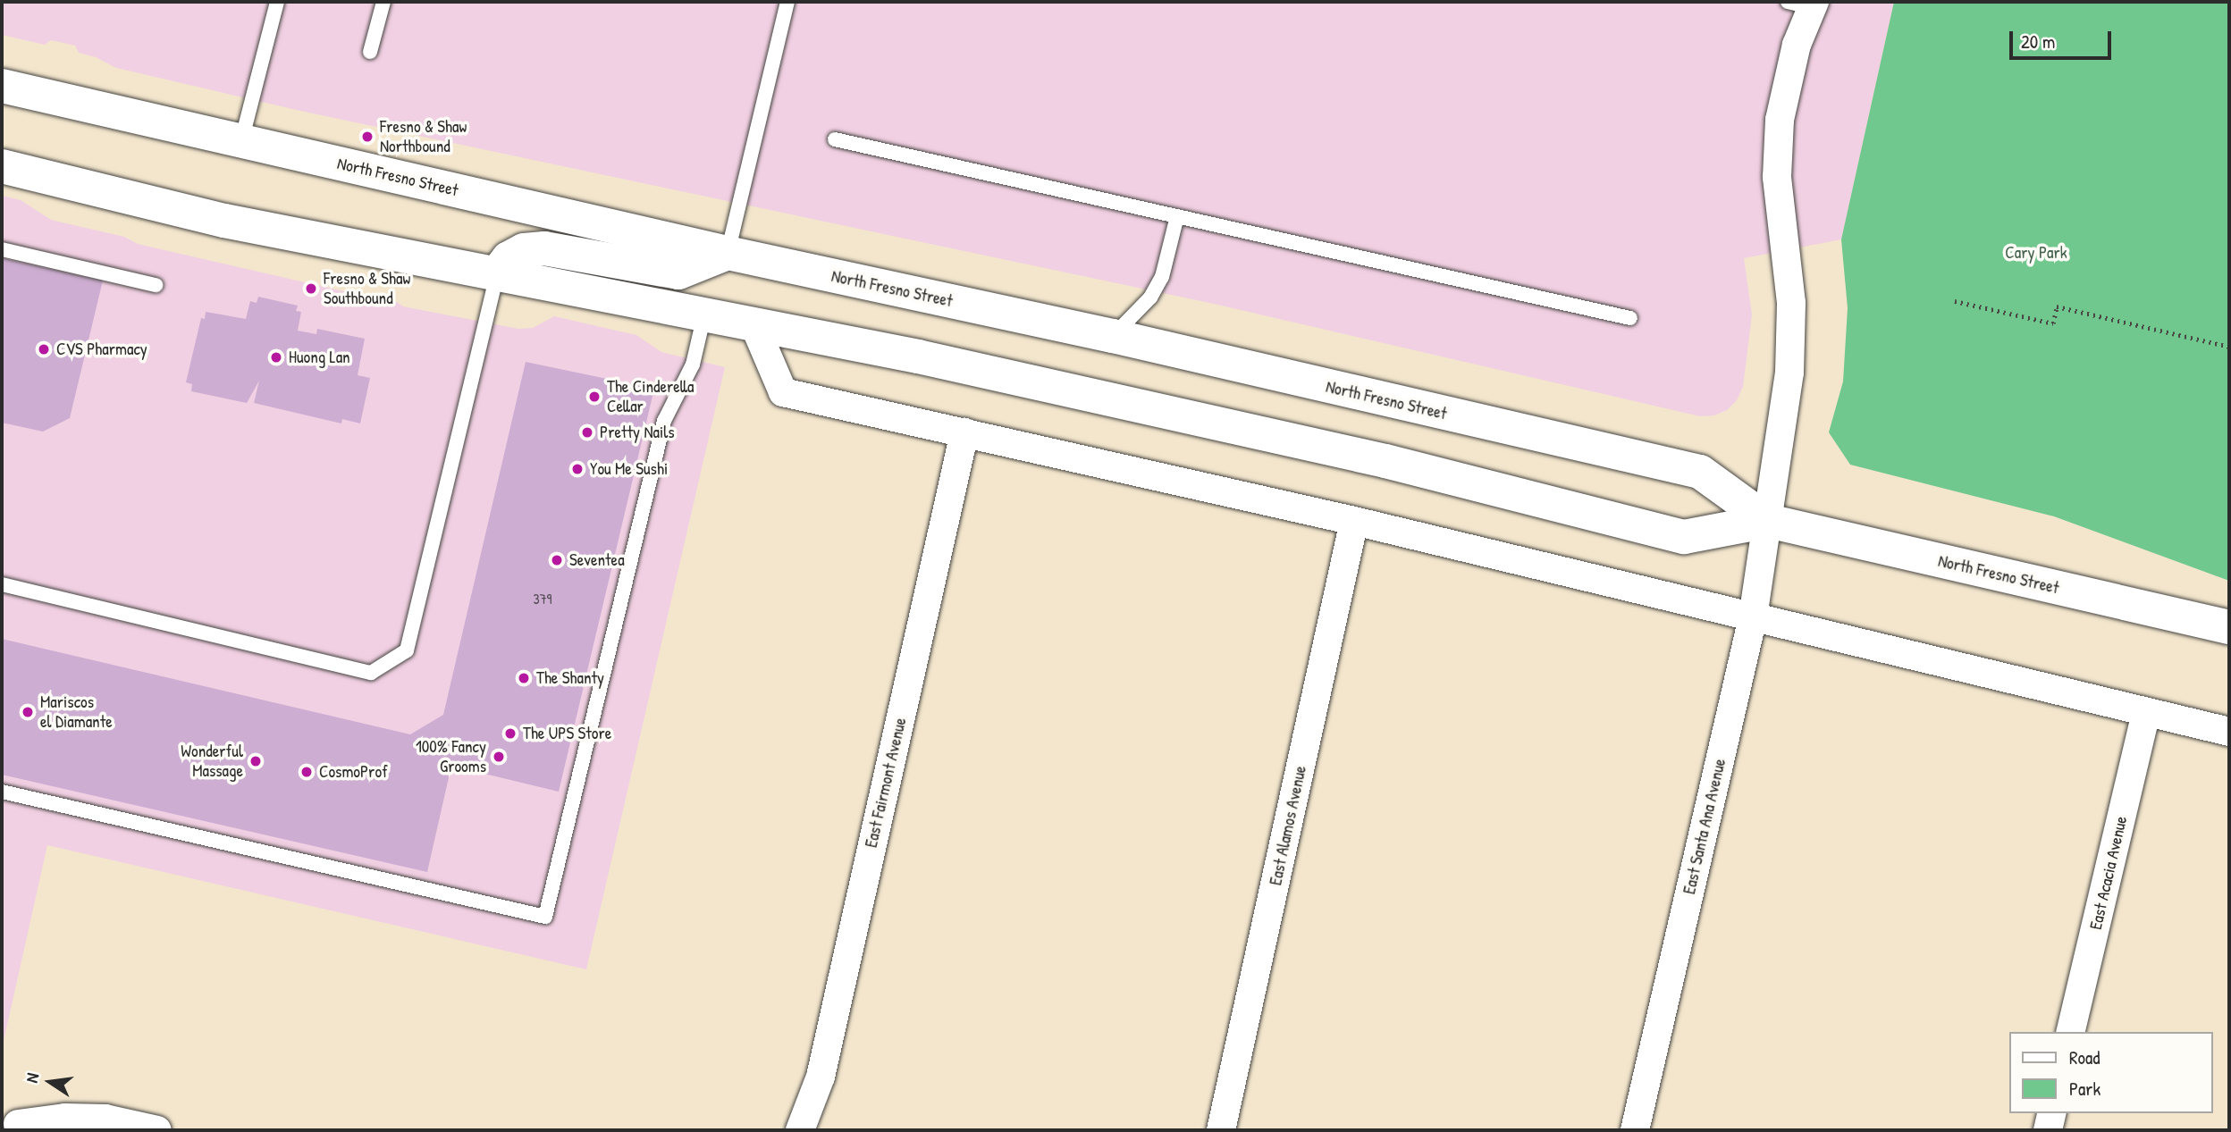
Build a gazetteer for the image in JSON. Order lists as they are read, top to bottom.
{
  "streets": {
    "main road": ["North Fresno Street"],
    "street": [
      "East Fairmont Avenue",
      "East Alamos Avenue",
      "East Santa Ana Avenue",
      "East Acacia Avenue"
    ]
  },
  "crossings": [
    ["North Fresno Street", "East Santa Ana Avenue"]
  ],
  "parks": ["Cary Park"],
  "places": [
    "Fresno & Shaw Northbound",
    "Fresno & Shaw Southbound",
    "CVS Pharmacy",
    "Huong Lan",
    "The Cinderella Cellar",
    "Pretty Nails",
    "You Me Sushi",
    "Seventea",
    "The Shanty",
    "Mariscos el Diamante",
    "The UPS Store",
    "100% Fancy Grooms",
    "Wonderful Massage",
    "CosmoProf"
  ],
  "house_numbers": ["379"],
  "legend": ["Road", "Park"],
  "scale_bar": "20 m",
  "north": "left"
}
